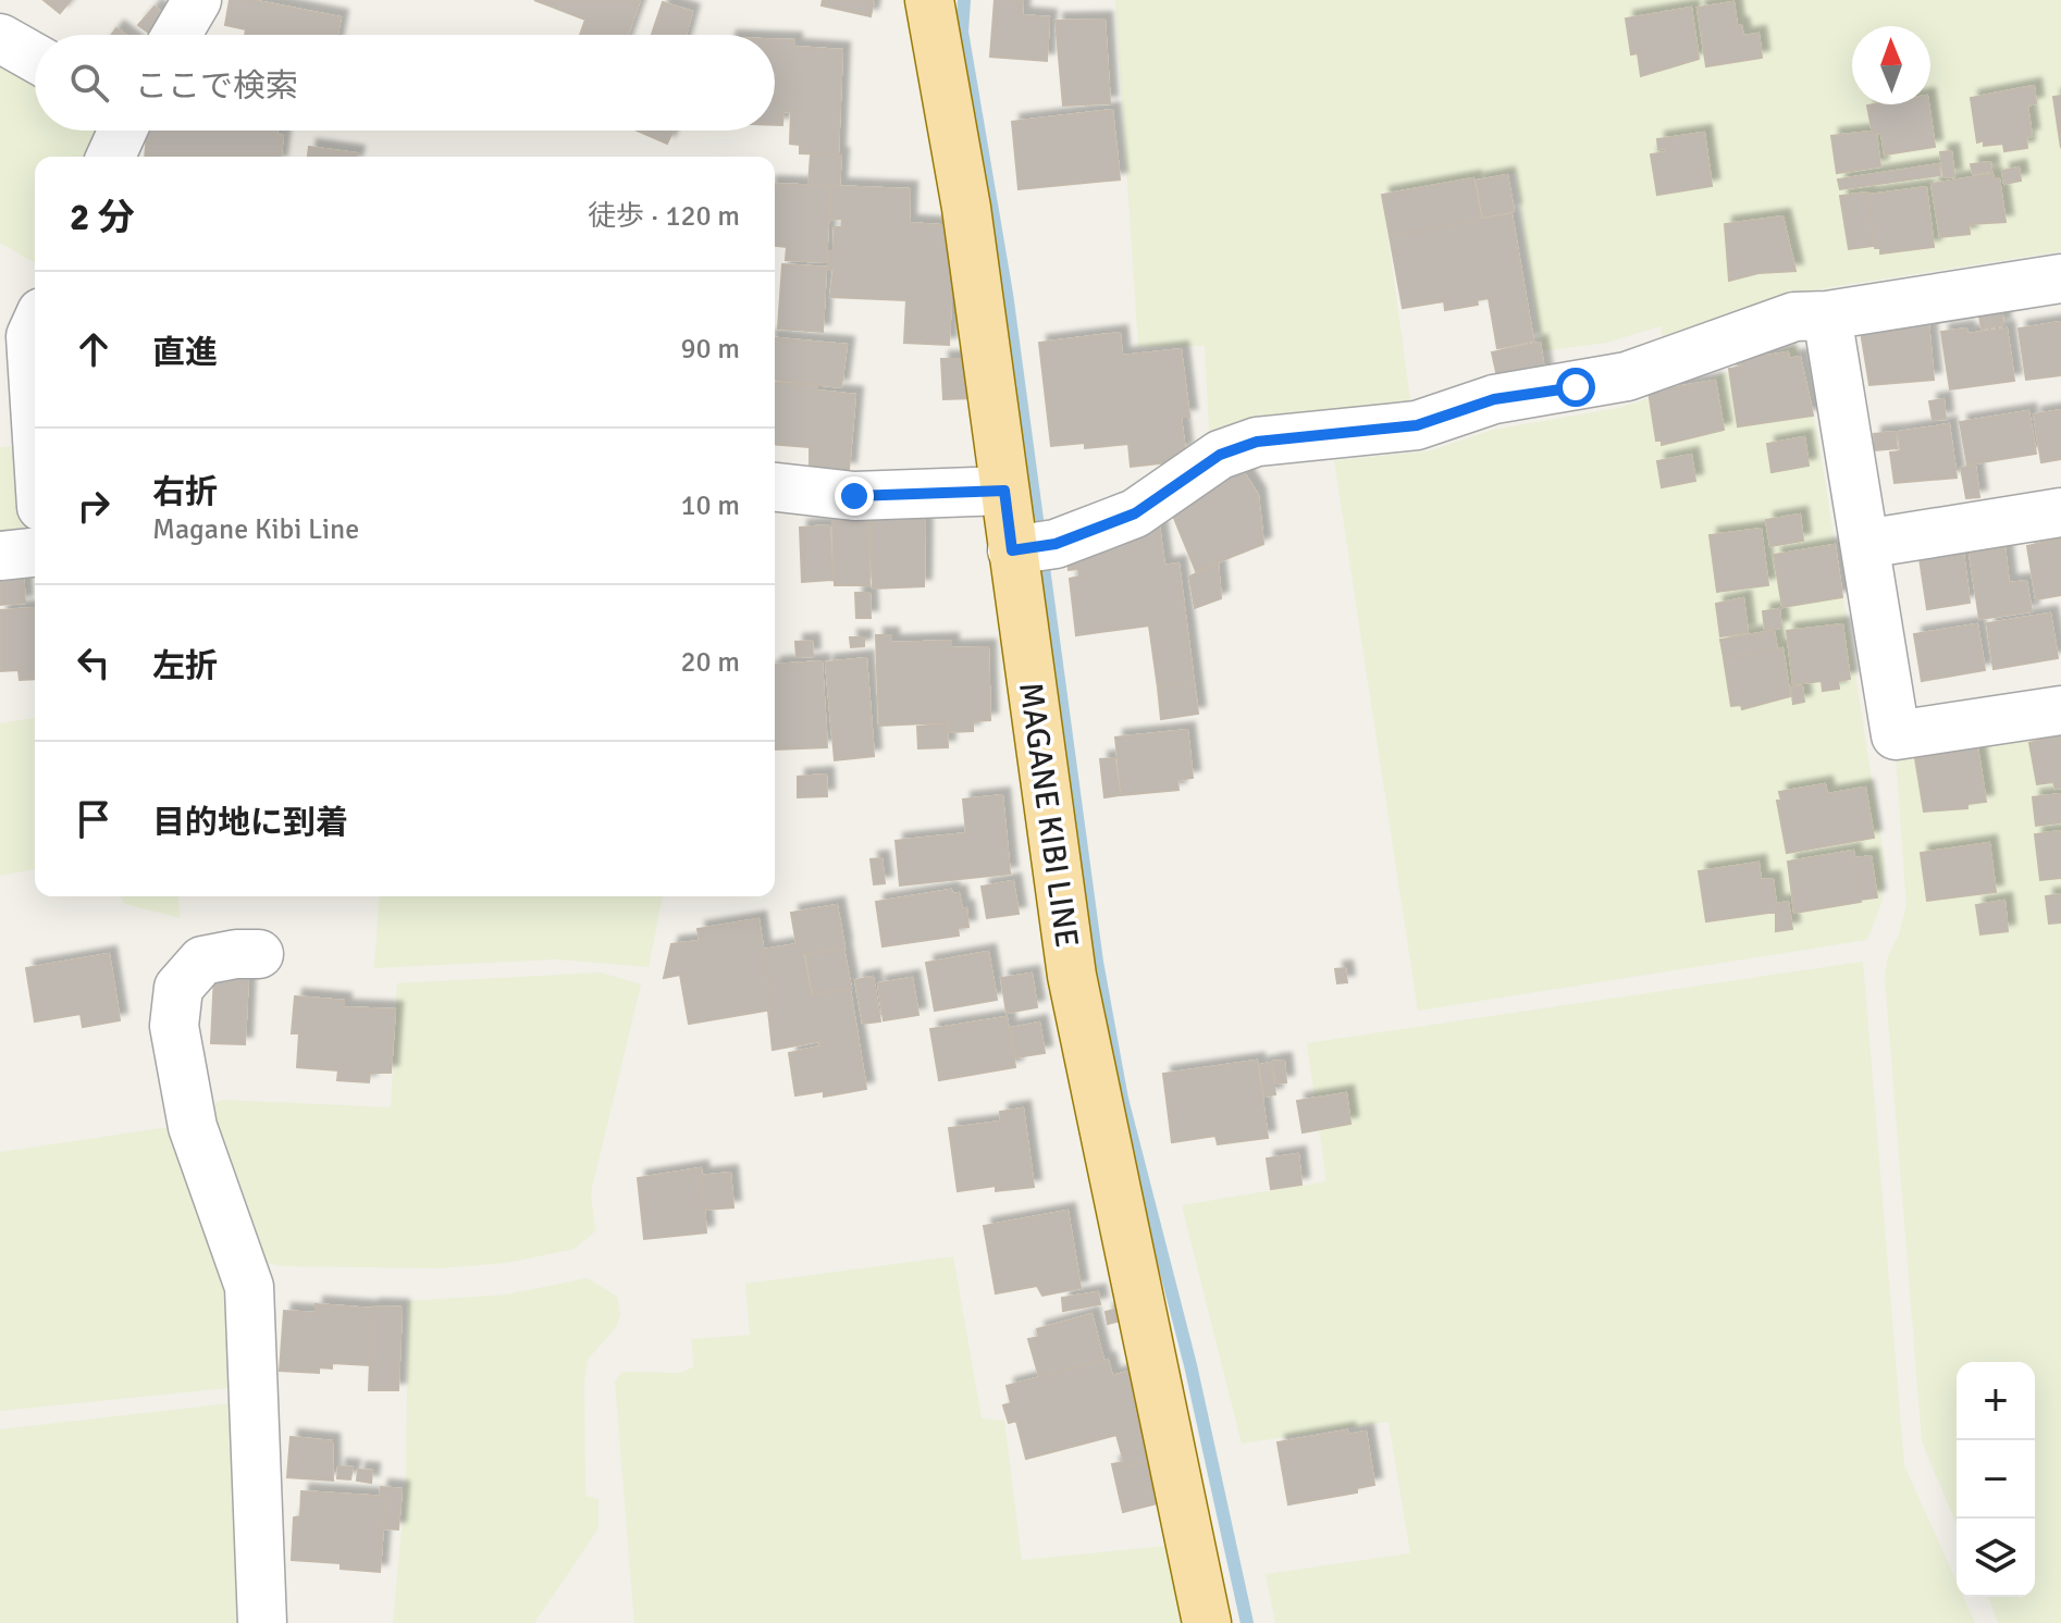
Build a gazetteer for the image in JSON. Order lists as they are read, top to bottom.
{
  "streets": {
    "main road": ["MAGANE KIBI LINE"]
  },
  "north": "top",
  "page": {
    "search": "ここで検索",
    "heading": ["2 分", "徒歩 · 120 m"],
    "list": [
      ["直進", "90 m"],
      ["右折", "Magane Kibi Line", "10 m"],
      ["左折", "20 m"],
      "目的地に到着"
    ],
    "map_buttons": ["+", "−"]
  }
}
